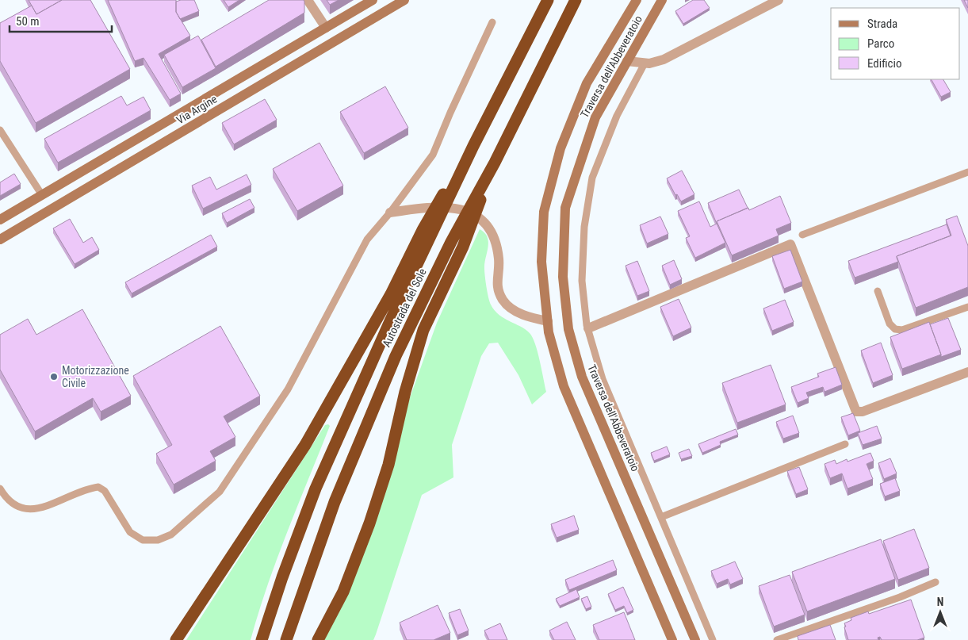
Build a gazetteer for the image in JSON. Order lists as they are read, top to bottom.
{
  "streets": {
    "highway": ["Autostrada del Sole"],
    "street": ["Traversa dell'Abbeveratoio", "Via Argine"]
  },
  "places": ["Motorizzazione Civile"],
  "legend": ["Strada", "Parco", "Edificio"],
  "scale_bar": "50 m",
  "north": "top"
}
